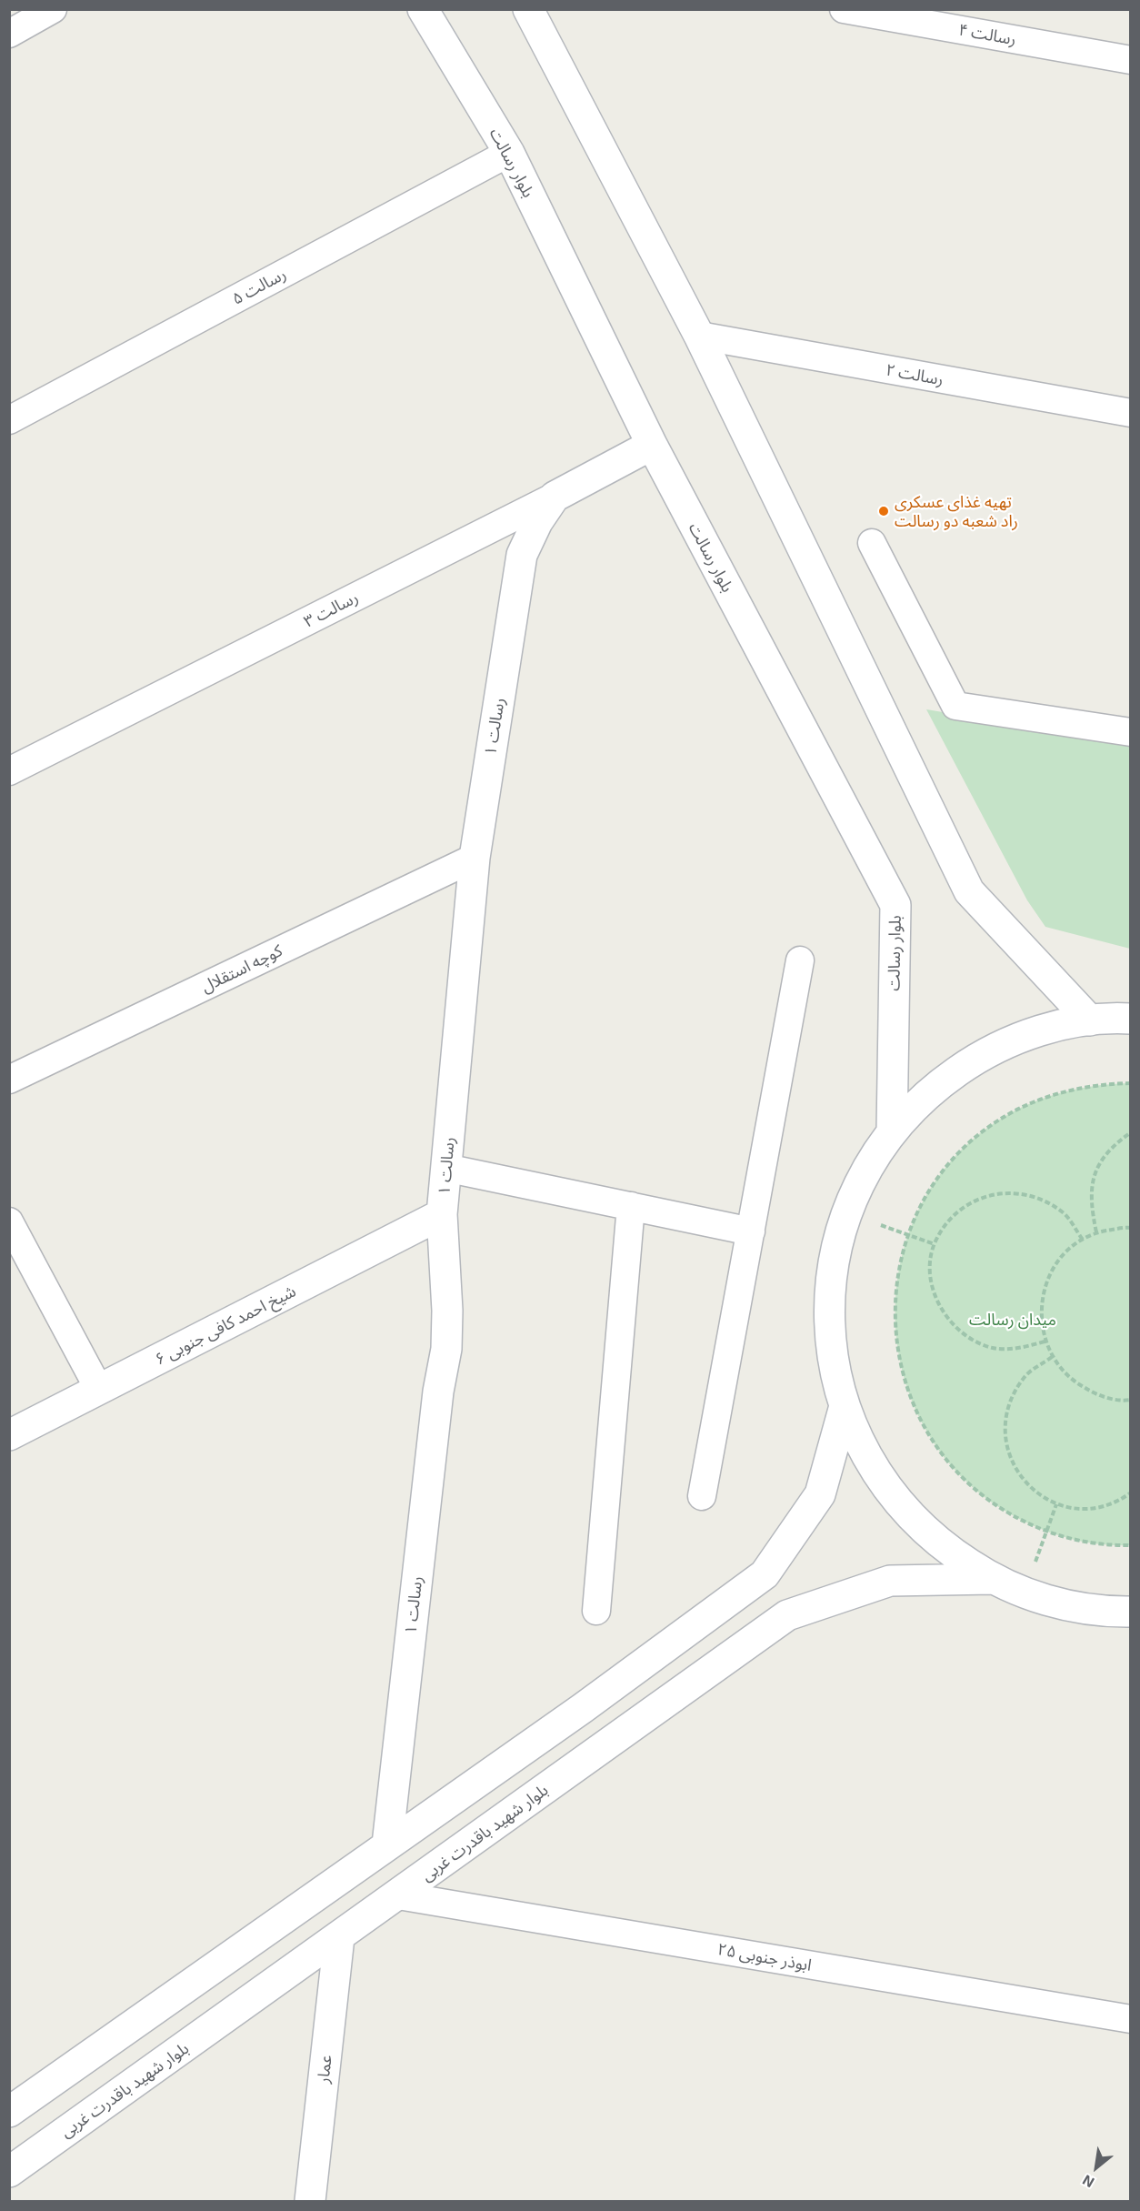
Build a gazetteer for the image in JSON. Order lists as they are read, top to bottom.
{
  "streets": {
    "main road": [
      "بلوار رسالت",
      "رسالت ۳",
      "رسالت ۱",
      "شیخ احمد کافی جنوبی ۶",
      "بلوار شهید باقدرت غربی",
      "عمار"
    ],
    "street": [
      "رسالت ۴",
      "رسالت ۵",
      "رسالت ۲",
      "کوچه استقلال",
      "ابوذر جنوبی ۲۵"
    ]
  },
  "crossings": [
    ["بلوار رسالت", "رسالت ۵"],
    ["بلوار رسالت", "رسالت ۳"],
    ["رسالت ۳", "رسالت ۱"],
    ["رسالت ۱", "کوچه استقلال"],
    ["رسالت ۱", "شیخ احمد کافی جنوبی ۶"],
    ["بلوار شهید باقدرت غربی", "ابوذر جنوبی ۲۵"],
    ["بلوار شهید باقدرت غربی", "عمار"]
  ],
  "parks": ["میدان رسالت"],
  "places": ["تهیه غذای عسکری راد شعبه دو رسالت"],
  "north": "bottom left"
}
